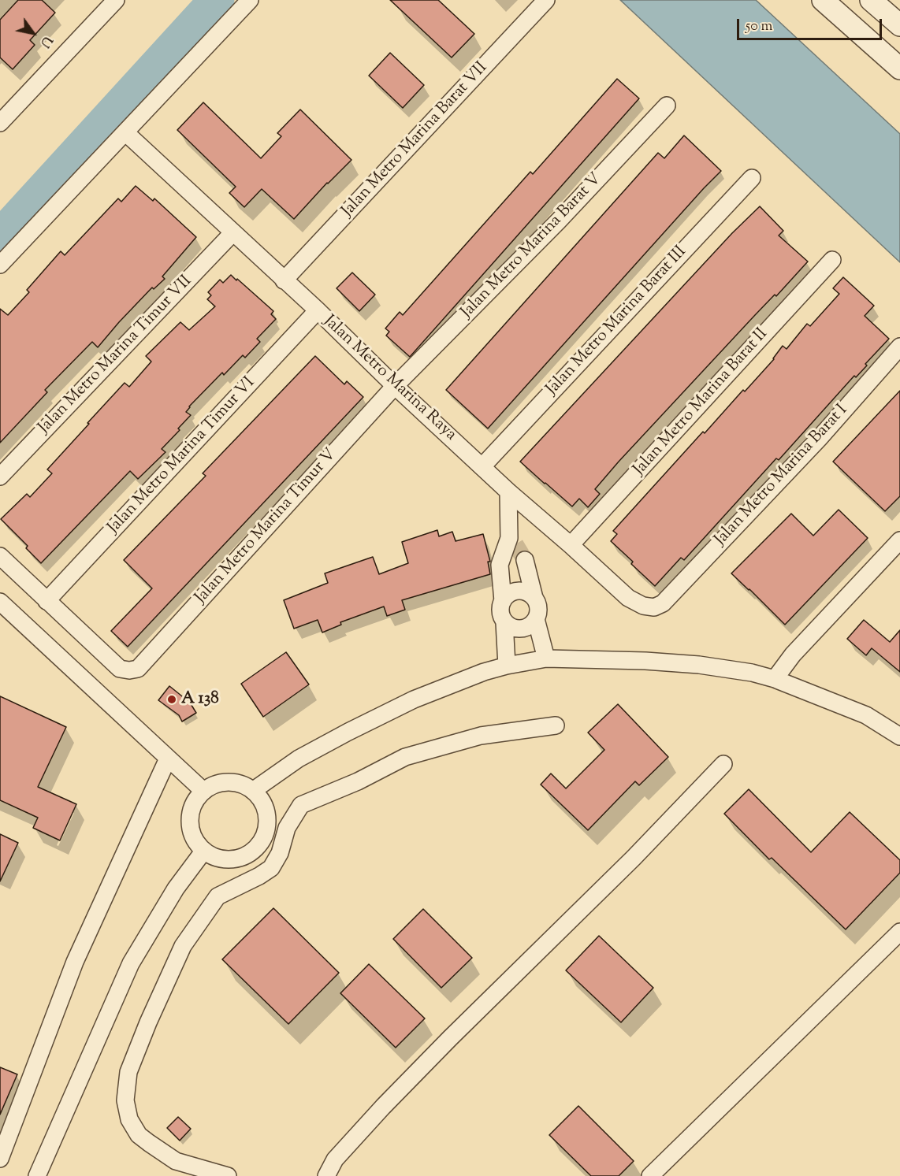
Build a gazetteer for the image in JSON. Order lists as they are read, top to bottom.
{
  "streets": {
    "street": [
      "Jalan Metro Marina Barat VII",
      "Jalan Metro Marina Barat V",
      "Jalan Metro Marina Barat III",
      "Jalan Metro Marina Timur VII",
      "Jalan Metro Marina Raya",
      "Jalan Metro Marina Barat II",
      "Jalan Metro Marina Timur VI",
      "Jalan Metro Marina Barat I",
      "Jalan Metro Marina Timur V"
    ]
  },
  "crossings": [
    ["Jalan Metro Marina Barat VII", "Jalan Metro Marina Raya"],
    ["Jalan Metro Marina Barat V", "Jalan Metro Marina Raya"],
    ["Jalan Metro Marina Barat V", "Jalan Metro Marina Timur V"],
    ["Jalan Metro Marina Barat III", "Jalan Metro Marina Raya"],
    ["Jalan Metro Marina Timur VII", "Jalan Metro Marina Raya"],
    ["Jalan Metro Marina Raya", "Jalan Metro Marina Barat II"],
    ["Jalan Metro Marina Raya", "Jalan Metro Marina Timur VI"],
    ["Jalan Metro Marina Raya", "Jalan Metro Marina Barat I"],
    ["Jalan Metro Marina Raya", "Jalan Metro Marina Timur V"],
    ["Jalan Metro Marina Timur VI", "Jalan Metro Marina Timur V"]
  ],
  "places": ["A 138"],
  "scale_bar": "50 m",
  "north": "bottom right"
}
